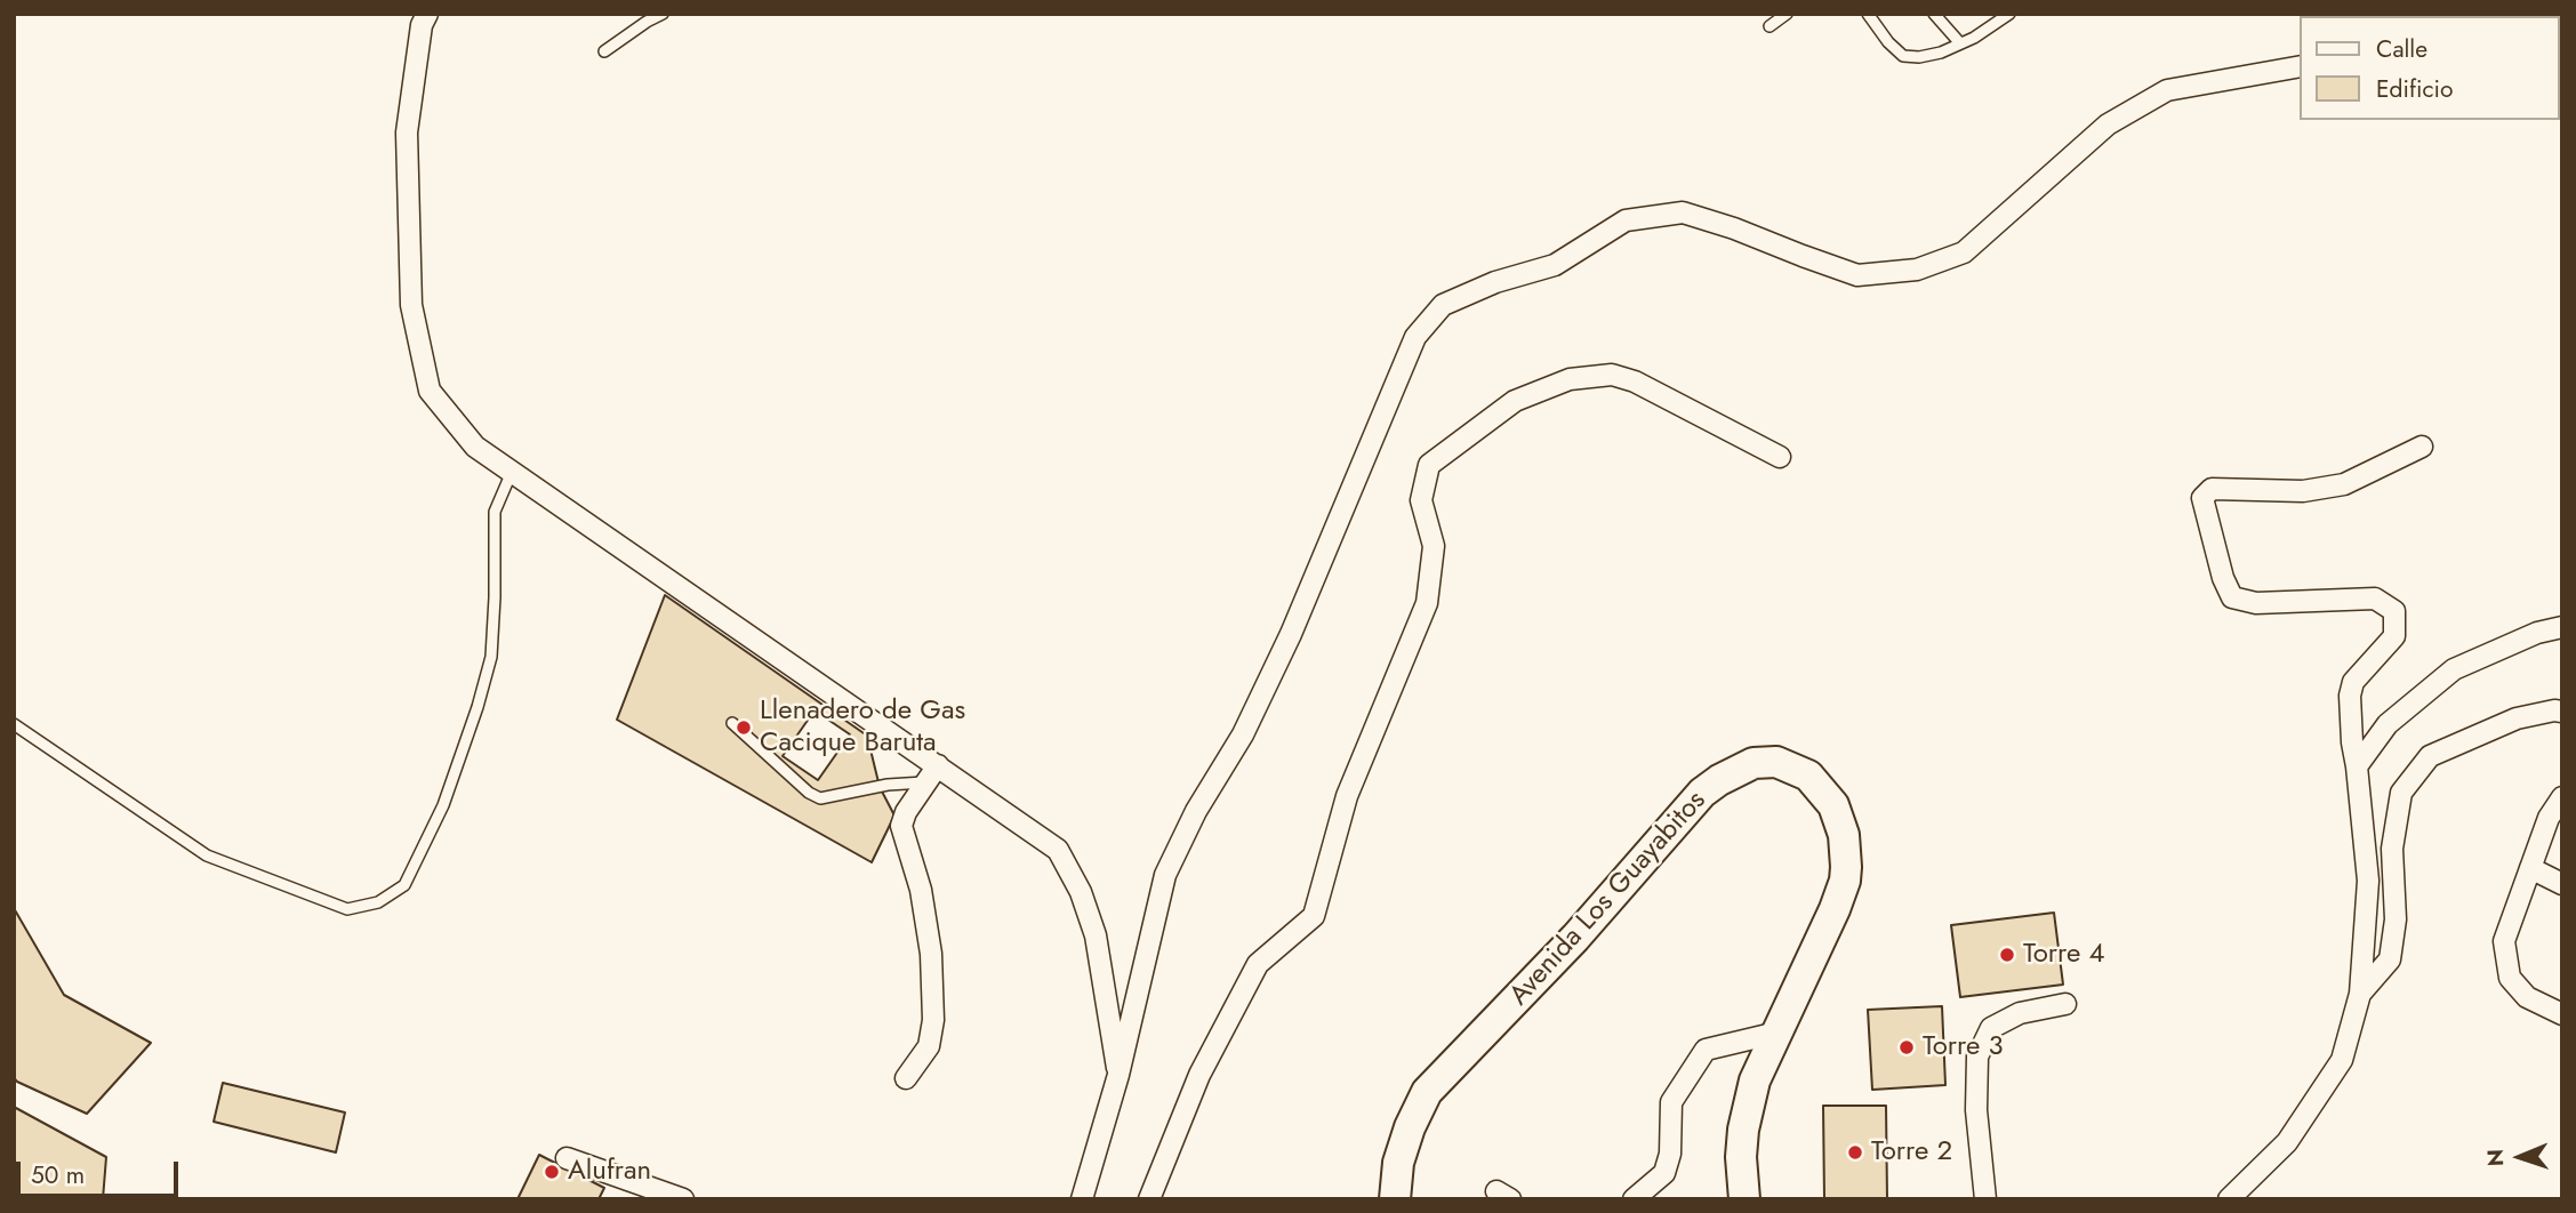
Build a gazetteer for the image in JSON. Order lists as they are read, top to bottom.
{
  "streets": {
    "main road": ["Avenida Los Guayabitos"]
  },
  "places": [
    "Llenadero de Gas Cacique Baruta",
    "Torre 4",
    "Torre 3",
    "Torre 2",
    "Alufran"
  ],
  "legend": ["Calle", "Edificio"],
  "scale_bar": "50 m",
  "north": "left"
}
